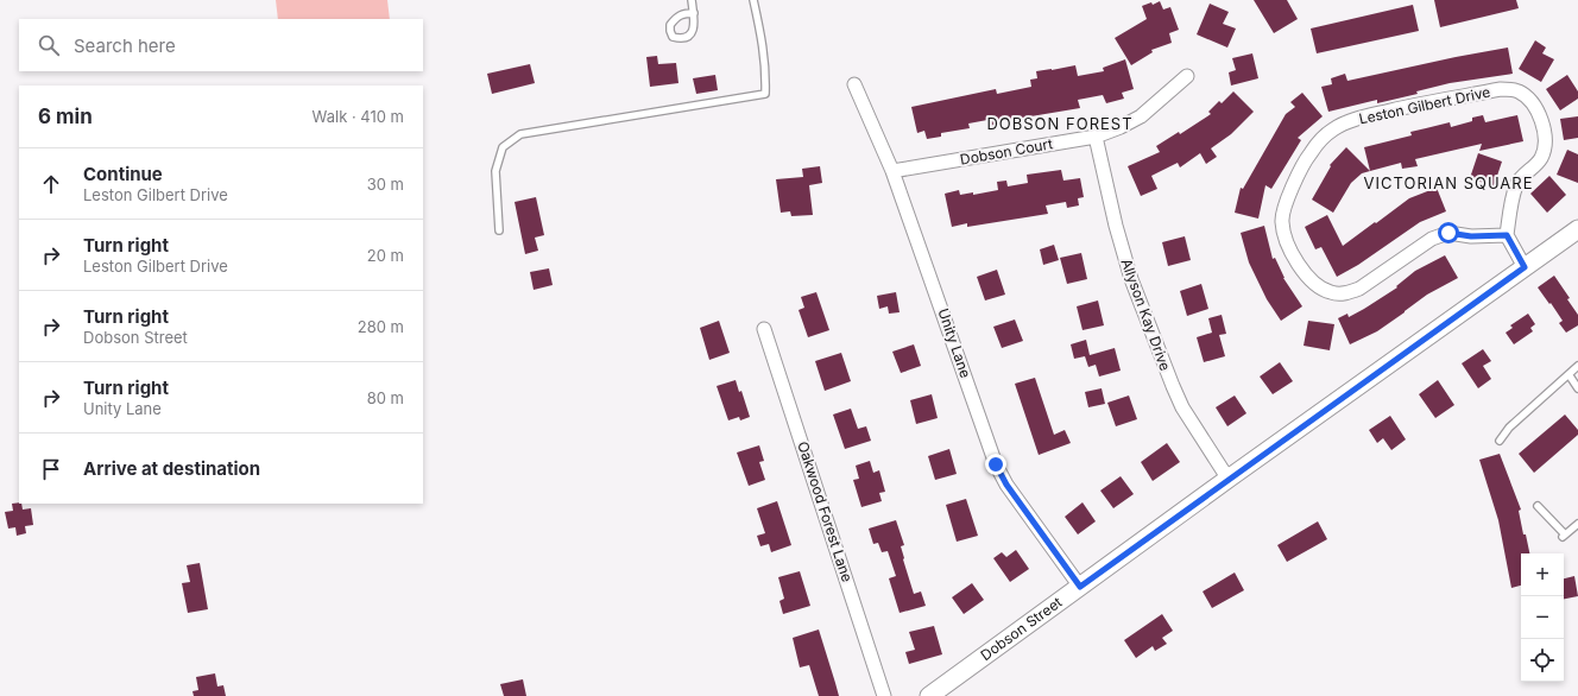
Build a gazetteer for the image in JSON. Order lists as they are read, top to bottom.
{
  "streets": {
    "street": [
      "Leston Gilbert Drive",
      "Dobson Court",
      "Allyson Kay Drive",
      "Unity Lane",
      "Oakwood Forest Lane",
      "Dobson Street"
    ]
  },
  "crossings": [
    ["Dobson Court", "Allyson Kay Drive"],
    ["Dobson Court", "Unity Lane"],
    ["Allyson Kay Drive", "Dobson Street"],
    ["Unity Lane", "Dobson Street"]
  ],
  "districts": ["DOBSON FOREST", "VICTORIAN SQUARE"],
  "page": {
    "search": "Search here",
    "heading": ["6 min", "Walk · 410 m"],
    "list": [
      ["Continue", "Leston Gilbert Drive", "30 m"],
      ["Turn right", "Leston Gilbert Drive", "20 m"],
      ["Turn right", "Dobson Street", "280 m"],
      ["Turn right", "Unity Lane", "80 m"],
      "Arrive at destination"
    ],
    "map_buttons": ["+", "−"]
  }
}
